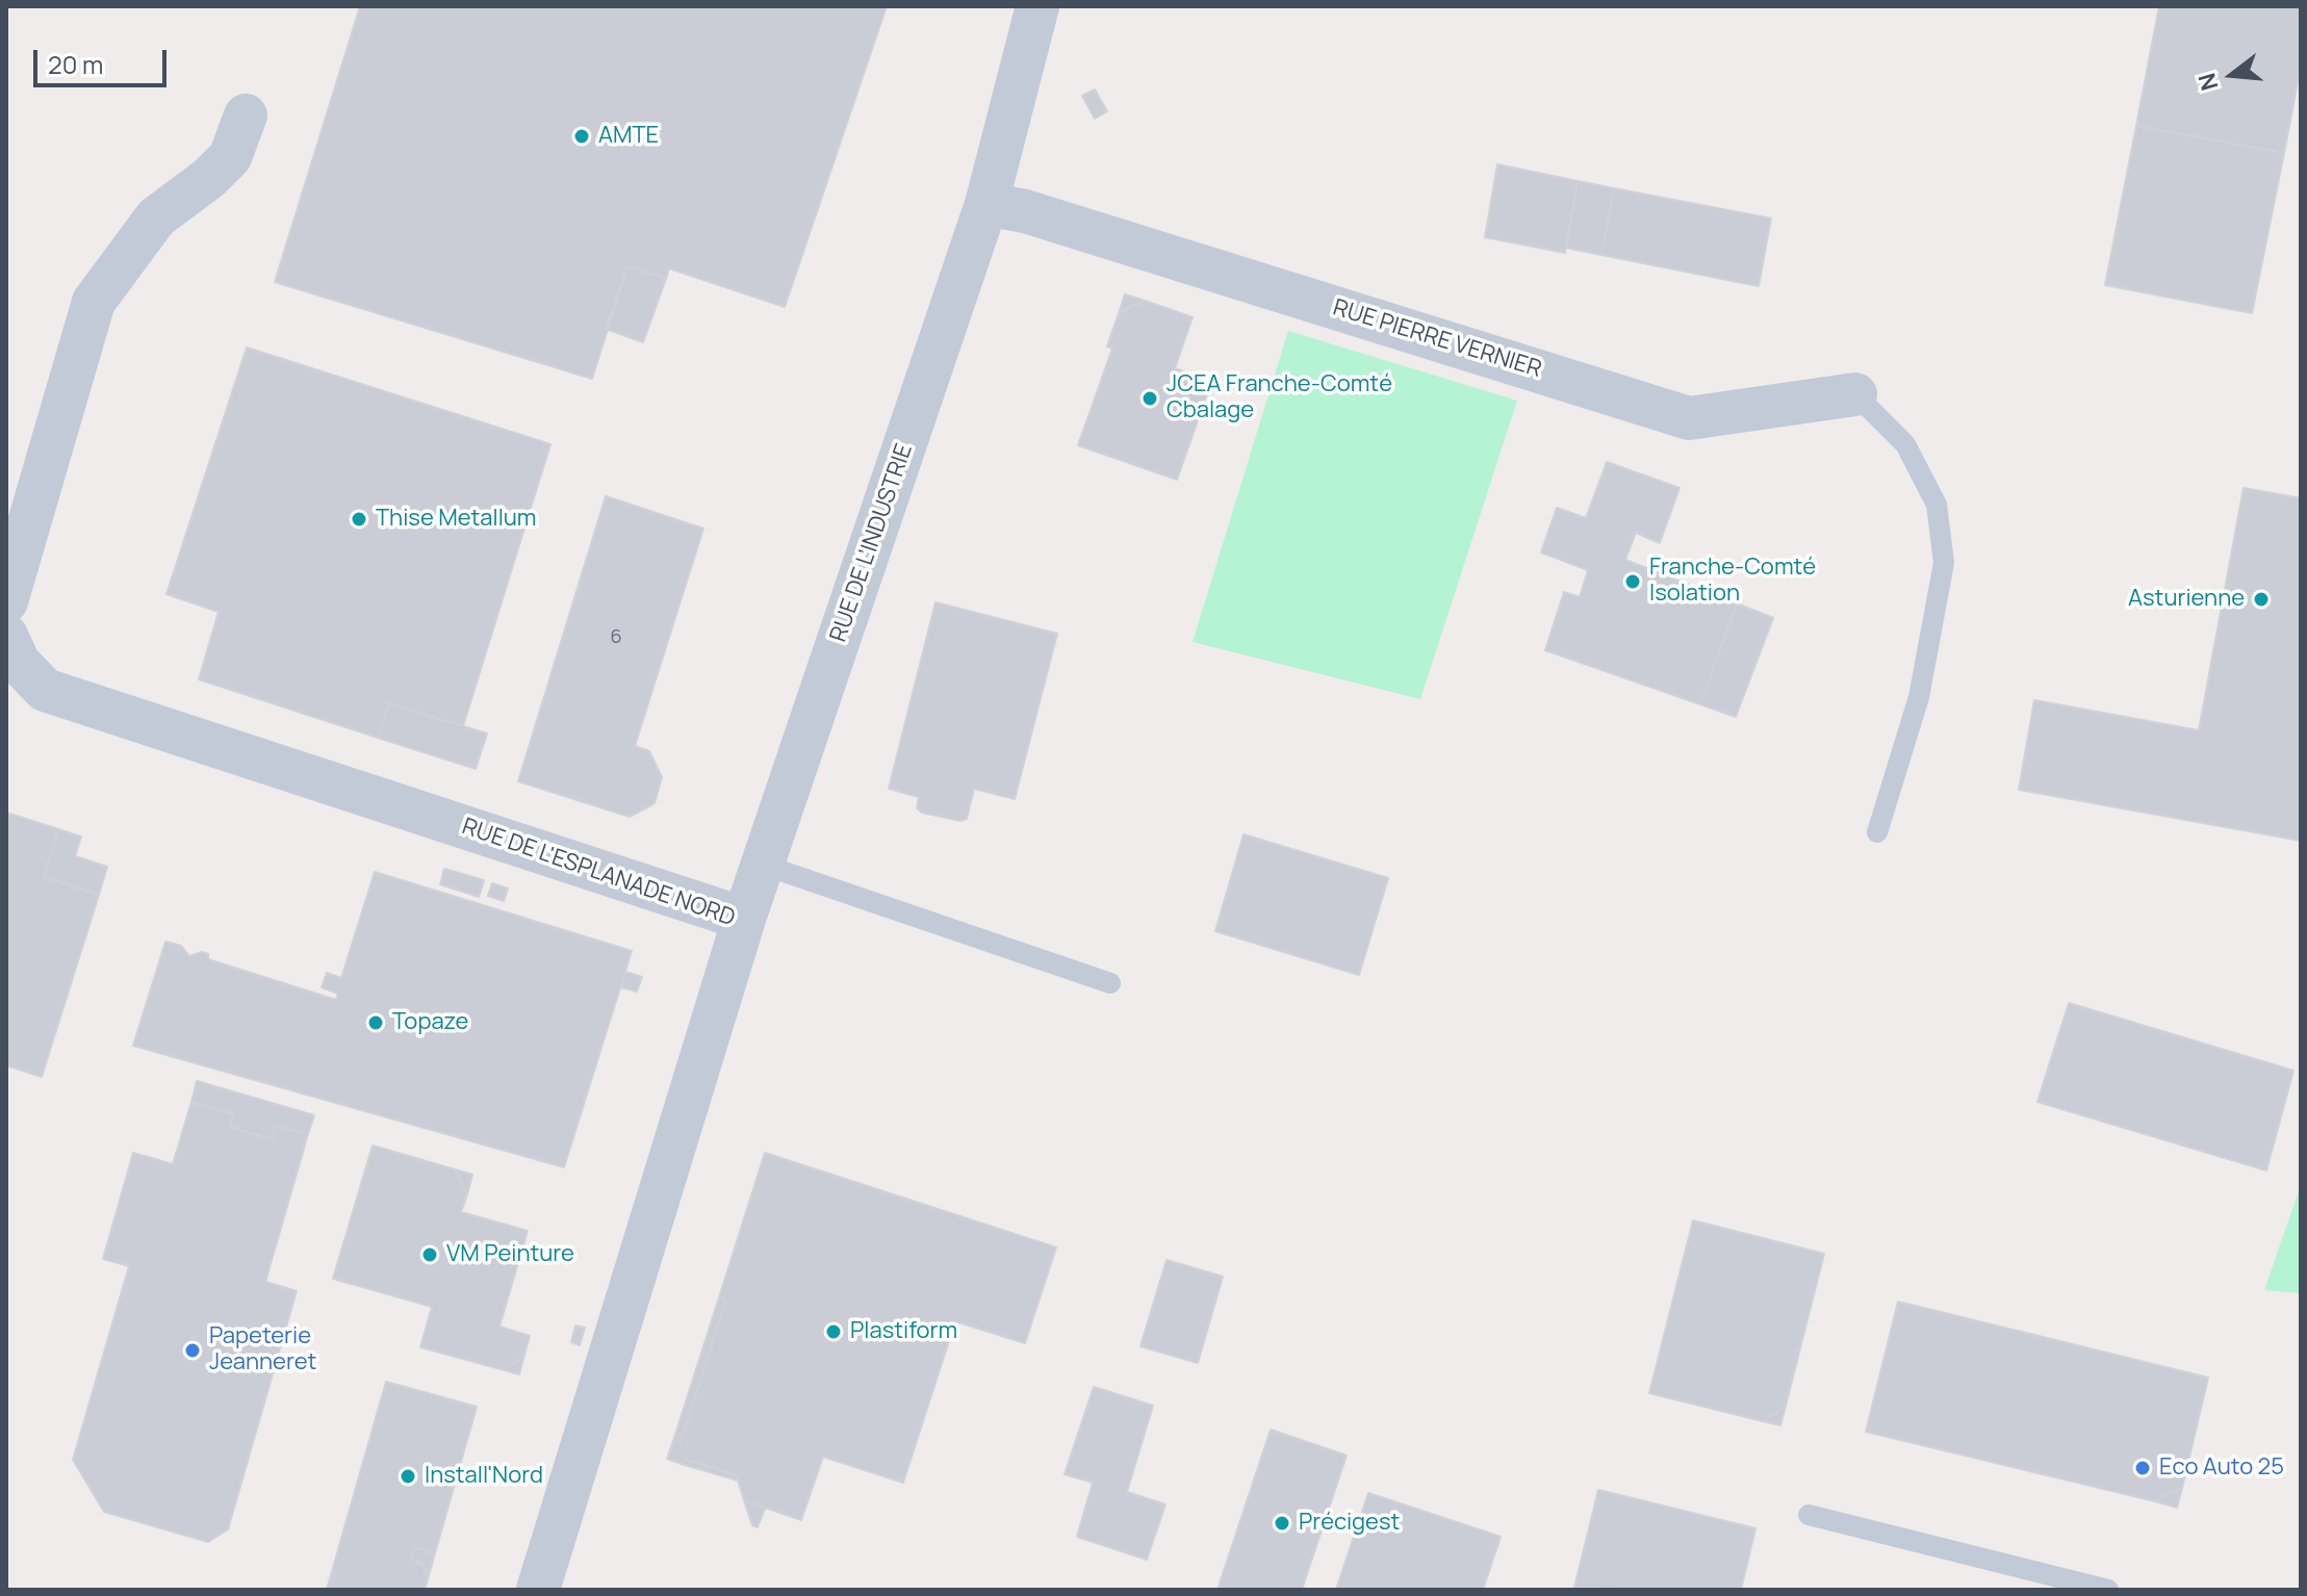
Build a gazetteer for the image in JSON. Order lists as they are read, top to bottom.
{
  "streets": {
    "street": ["RUE PIERRE VERNIER", "RUE DE L’INDUSTRIE", "RUE DE L'ESPLANADE NORD"]
  },
  "crossings": [
    ["RUE PIERRE VERNIER", "RUE DE L’INDUSTRIE"],
    ["RUE DE L’INDUSTRIE", "RUE DE L'ESPLANADE NORD"]
  ],
  "places": [
    "AMTE",
    "JCEA Franche-Comté Cbalage",
    "Thise Metallum",
    "Franche-Comté Isolation",
    "Asturienne",
    "Topaze",
    "VM Peinture",
    "Plastiform",
    "Papeterie Jeanneret",
    "Eco Auto 25",
    "Install'Nord",
    "Précigest"
  ],
  "house_numbers": ["6"],
  "scale_bar": "20 m",
  "north": "left"
}
